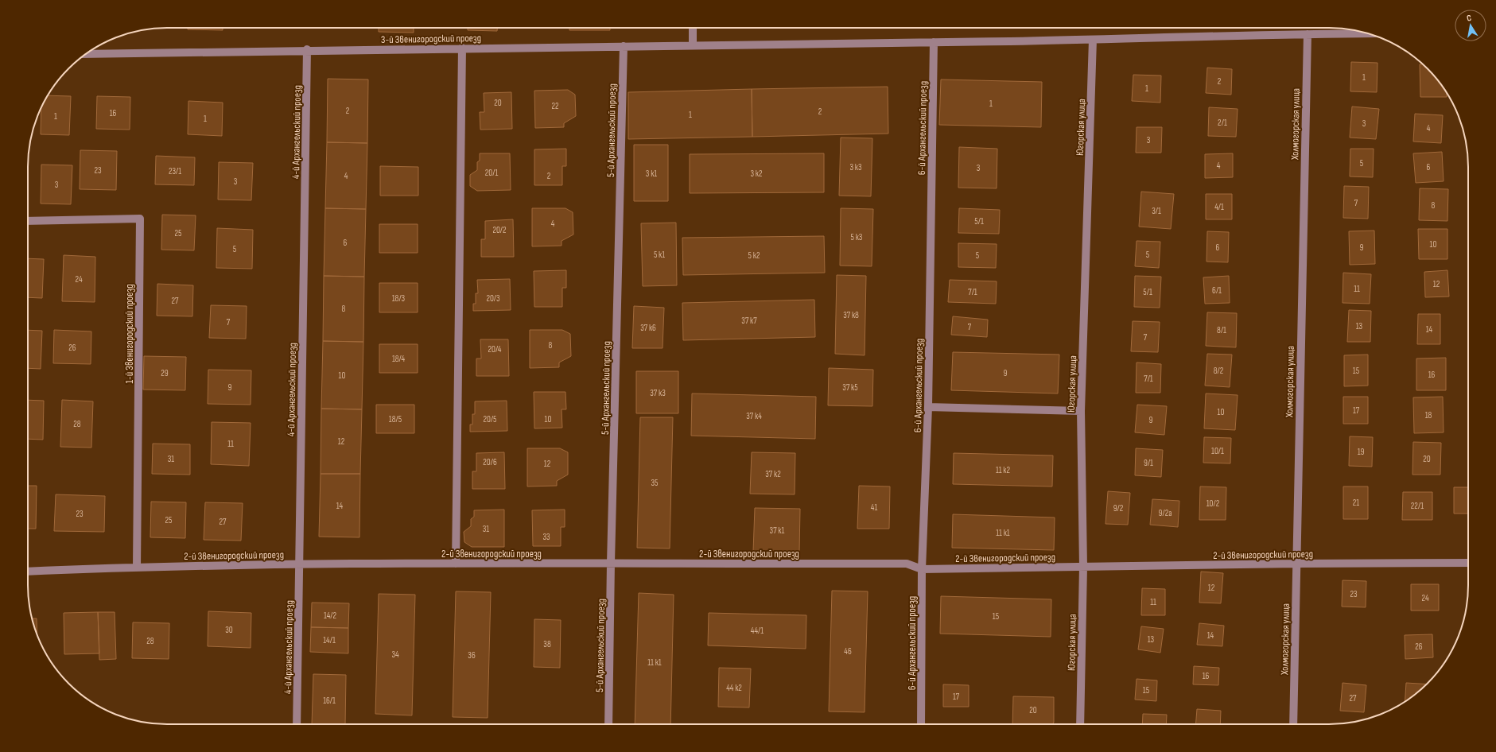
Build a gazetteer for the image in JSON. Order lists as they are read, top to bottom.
{
  "streets": {
    "street": [
      "3-й Звенигородский проезд",
      "Холмогорская улица",
      "Югорская улица",
      "6-й Архангельский проезд",
      "5-й Архангельский проезд",
      "4-й Архангельский проезд",
      "1-й Звенигородский проезд",
      "2-й Звенигородский проезд"
    ]
  },
  "crossings": [
    ["3-й Звенигородский проезд", "Холмогорская улица"],
    ["3-й Звенигородский проезд", "Югорская улица"],
    ["3-й Звенигородский проезд", "6-й Архангельский проезд"],
    ["3-й Звенигородский проезд", "5-й Архангельский проезд"],
    ["3-й Звенигородский проезд", "4-й Архангельский проезд"],
    ["Холмогорская улица", "2-й Звенигородский проезд"],
    ["Югорская улица", "2-й Звенигородский проезд"],
    ["6-й Архангельский проезд", "2-й Звенигородский проезд"],
    ["5-й Архангельский проезд", "2-й Звенигородский проезд"],
    ["4-й Архангельский проезд", "2-й Звенигородский проезд"],
    ["1-й Звенигородский проезд", "2-й Звенигородский проезд"]
  ],
  "house_numbers": [
    "1",
    "2",
    "1",
    "20",
    "1",
    "22",
    "2",
    "2",
    "16",
    "1",
    "1",
    "1",
    "2/1",
    "3",
    "4",
    "3",
    "5",
    "4",
    "3 к3",
    "6",
    "3",
    "23",
    "23/1",
    "20/1",
    "3 к1",
    "3 к2",
    "4",
    "2",
    "3",
    "3",
    "7",
    "8",
    "4/1",
    "3/1",
    "5/1",
    "4",
    "20/2",
    "25",
    "5 к3",
    "6",
    "10",
    "6",
    "9",
    "5",
    "5 к1",
    "5",
    "5 к2",
    "5",
    "24",
    "12",
    "11",
    "6/1",
    "7/1",
    "5/1",
    "18/3",
    "20/3",
    "27",
    "8",
    "37 к8",
    "37 к7",
    "7",
    "13",
    "7",
    "37 к6",
    "14",
    "8/1",
    "7",
    "8",
    "26",
    "20/4",
    "18/4",
    "8/2",
    "15",
    "29",
    "9",
    "16",
    "10",
    "7/1",
    "9",
    "37 к5",
    "37 к3",
    "17",
    "10",
    "18",
    "37 к4",
    "18/5",
    "20/5",
    "10",
    "9",
    "28",
    "12",
    "11",
    "10/1",
    "19",
    "31",
    "20",
    "20/6",
    "9/1",
    "12",
    "11 к2",
    "37 к2",
    "35",
    "21",
    "10/2",
    "14",
    "22/1",
    "41",
    "9/2",
    "9/2а",
    "23",
    "25",
    "27",
    "31",
    "37 к1",
    "11 к1",
    "33",
    "12",
    "23",
    "24",
    "11",
    "14/2",
    "15",
    "30",
    "44/1",
    "14",
    "13",
    "14/1",
    "28",
    "38",
    "26",
    "46",
    "34",
    "36",
    "11 к1",
    "16",
    "44 к2",
    "15",
    "17",
    "27",
    "16/1",
    "20"
  ],
  "north": "top"
}
